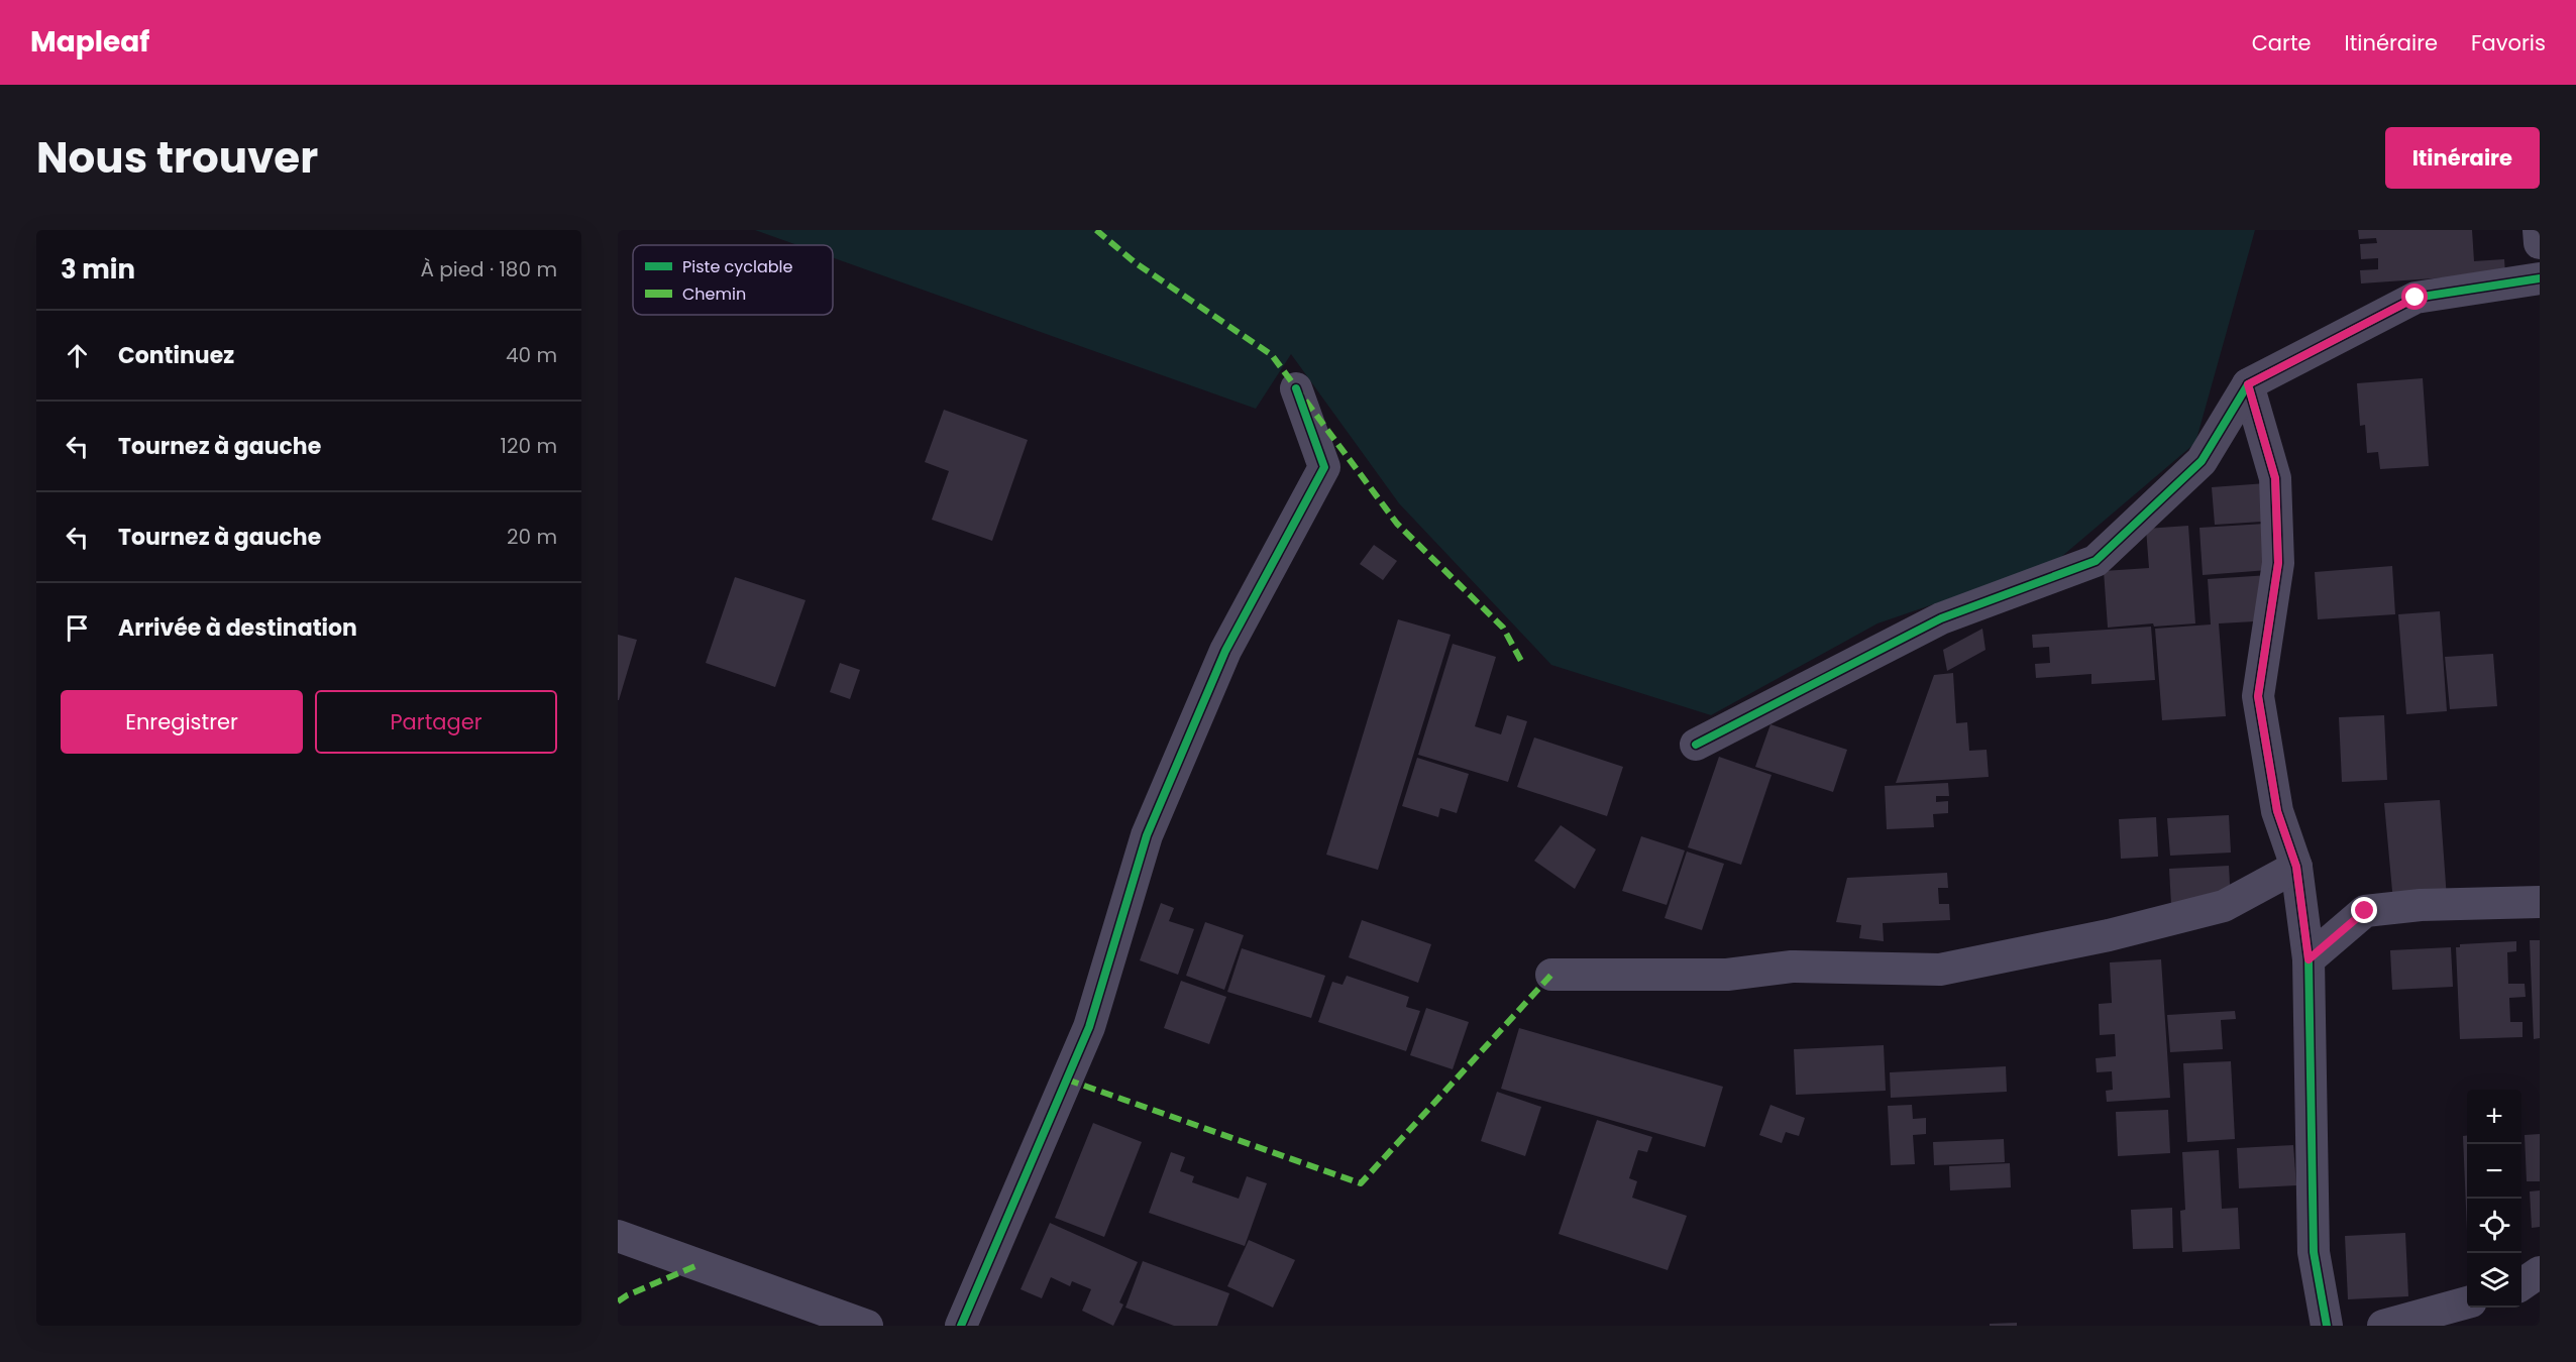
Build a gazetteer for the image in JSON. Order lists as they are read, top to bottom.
{
  "legend": ["Piste cyclable", "Chemin"],
  "page": {
    "header": "Mapleaf",
    "nav": ["Carte", "Itinéraire", "Favoris"],
    "title": "Nous trouver",
    "buttons": [
      "Itinéraire",
      ["Enregistrer", "Partager"]
    ],
    "heading": ["3 min", "À pied · 180 m"],
    "list": [
      ["Continuez", "40 m"],
      ["Tournez à gauche", "120 m"],
      ["Tournez à gauche", "20 m"],
      "Arrivée à destination"
    ],
    "map_buttons": ["+", "−"]
  }
}
